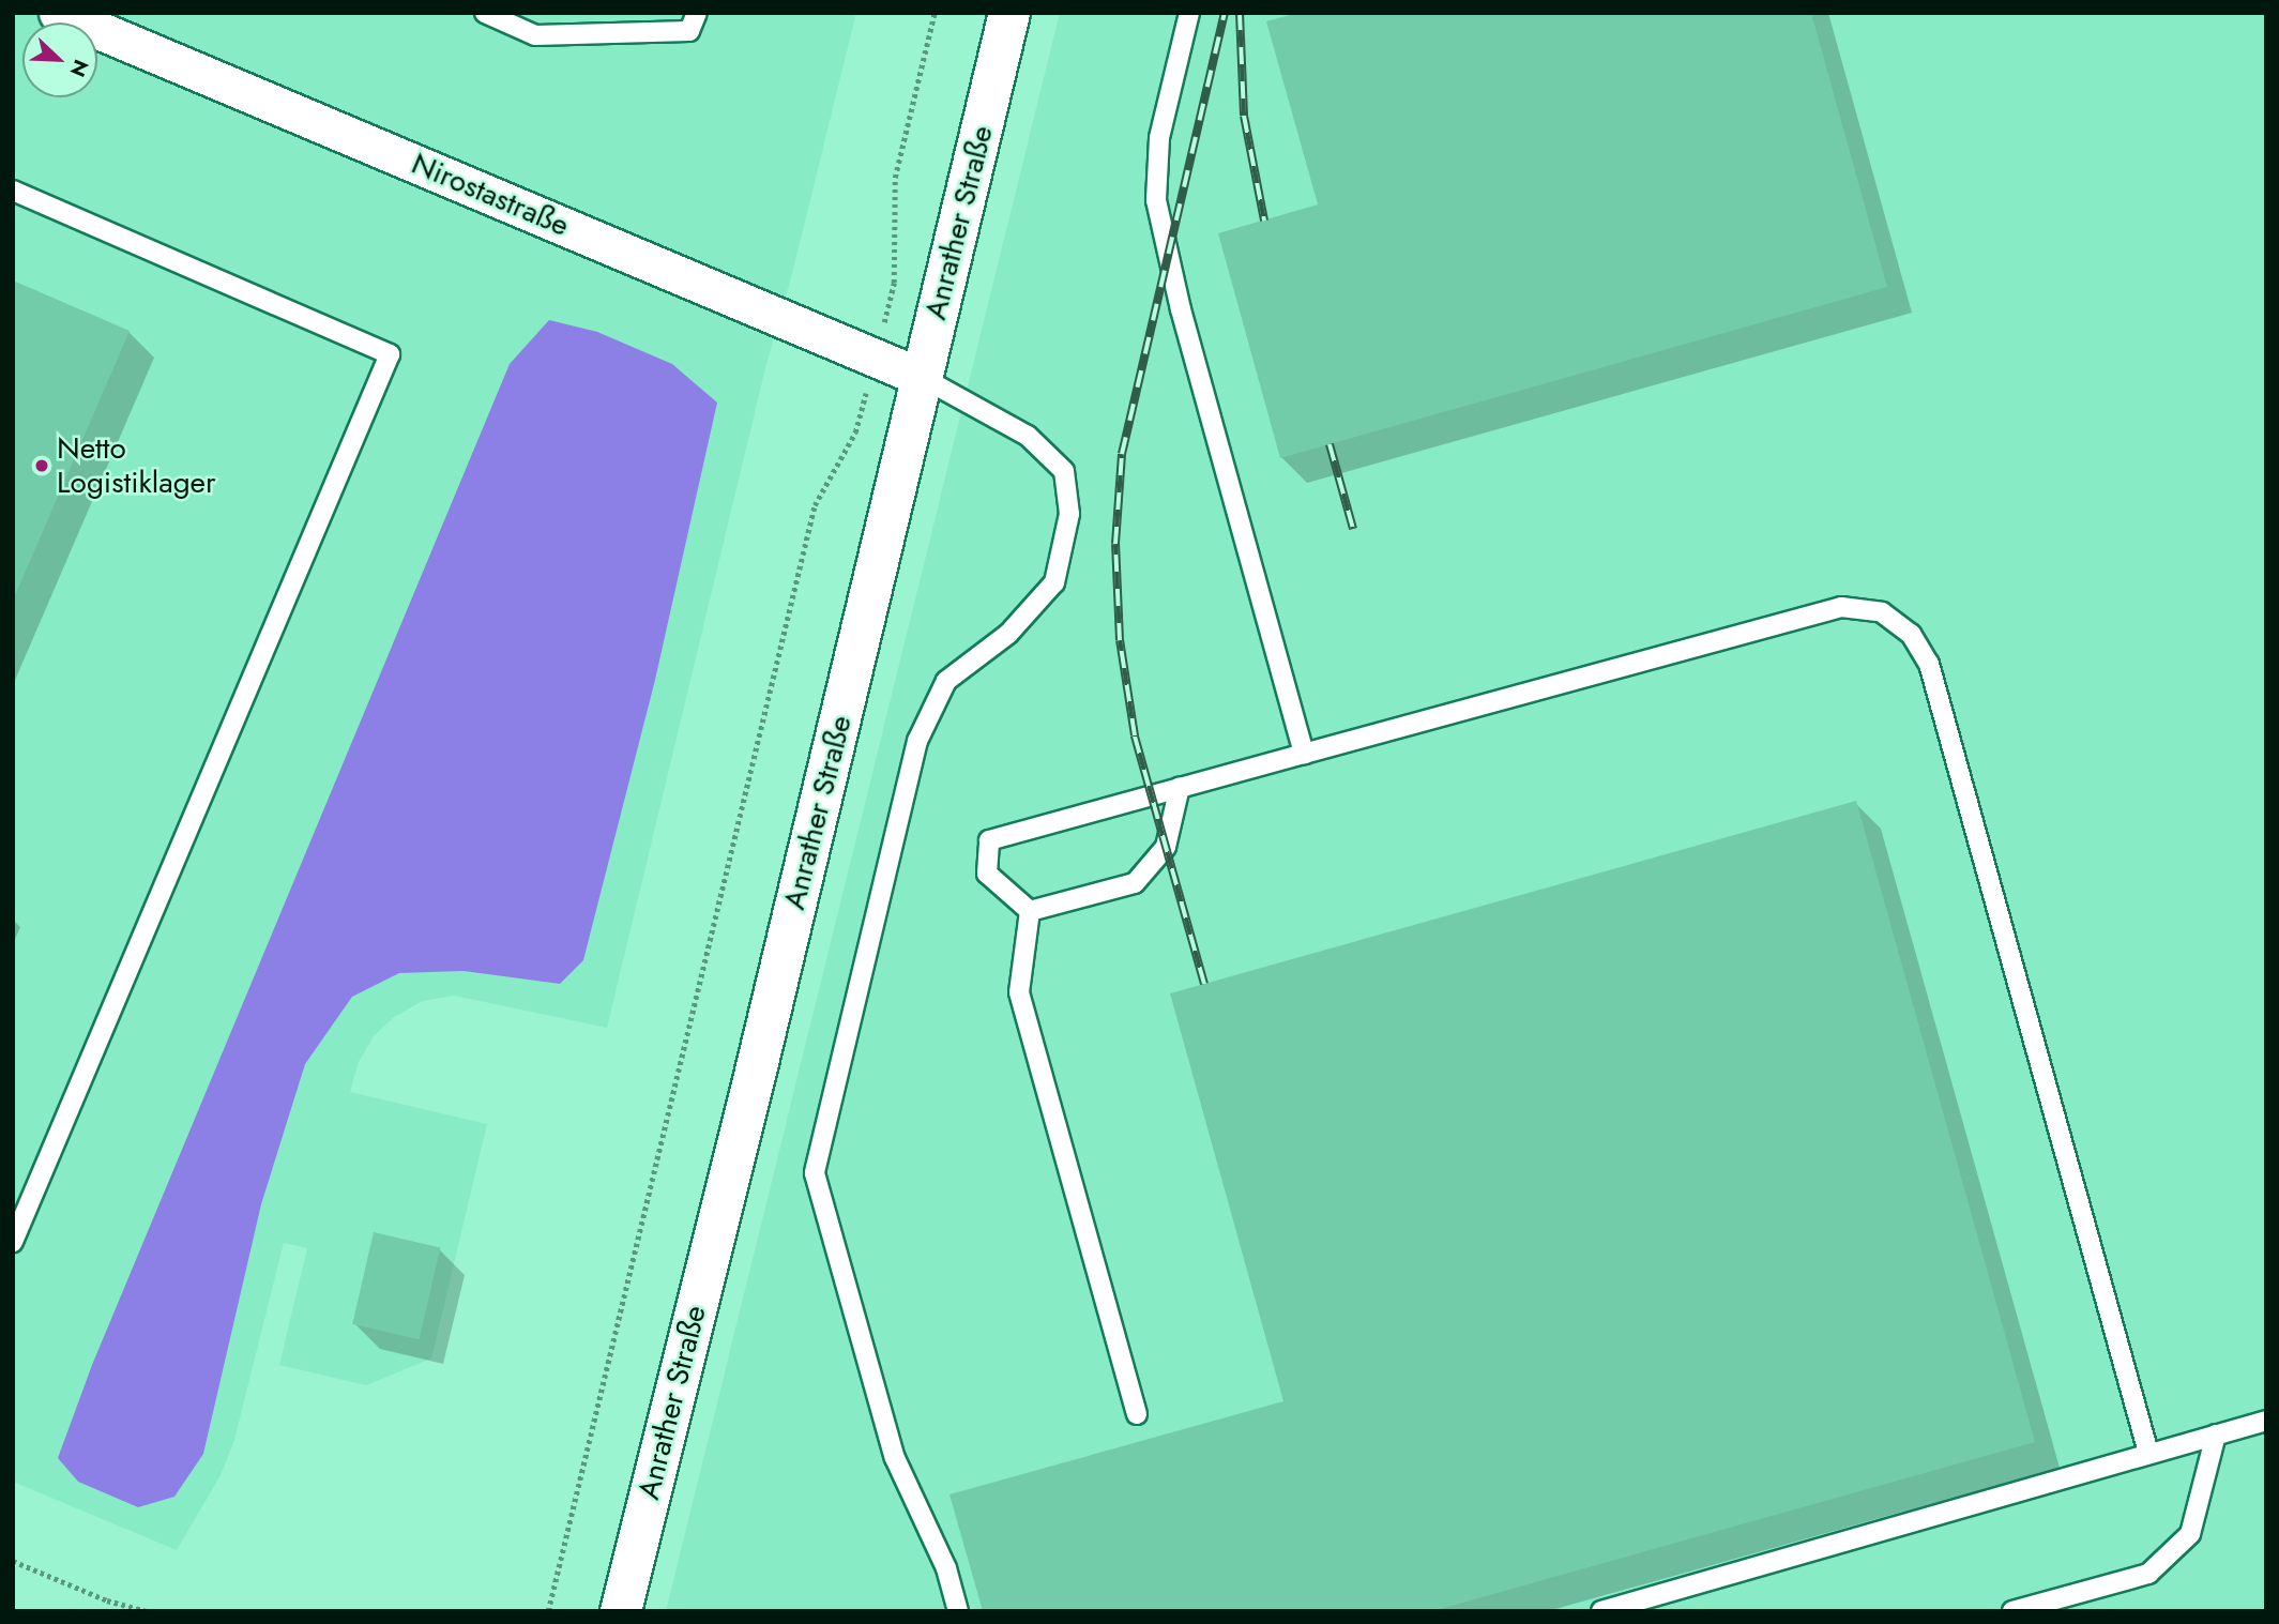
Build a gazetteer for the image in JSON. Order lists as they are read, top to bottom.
{
  "streets": {
    "main road": ["Anrather Straße"],
    "street": ["Nirostastraße"]
  },
  "crossings": [
    ["Nirostastraße", "Anrather Straße"]
  ],
  "places": ["Netto Logistiklager"],
  "north": "bottom right"
}
